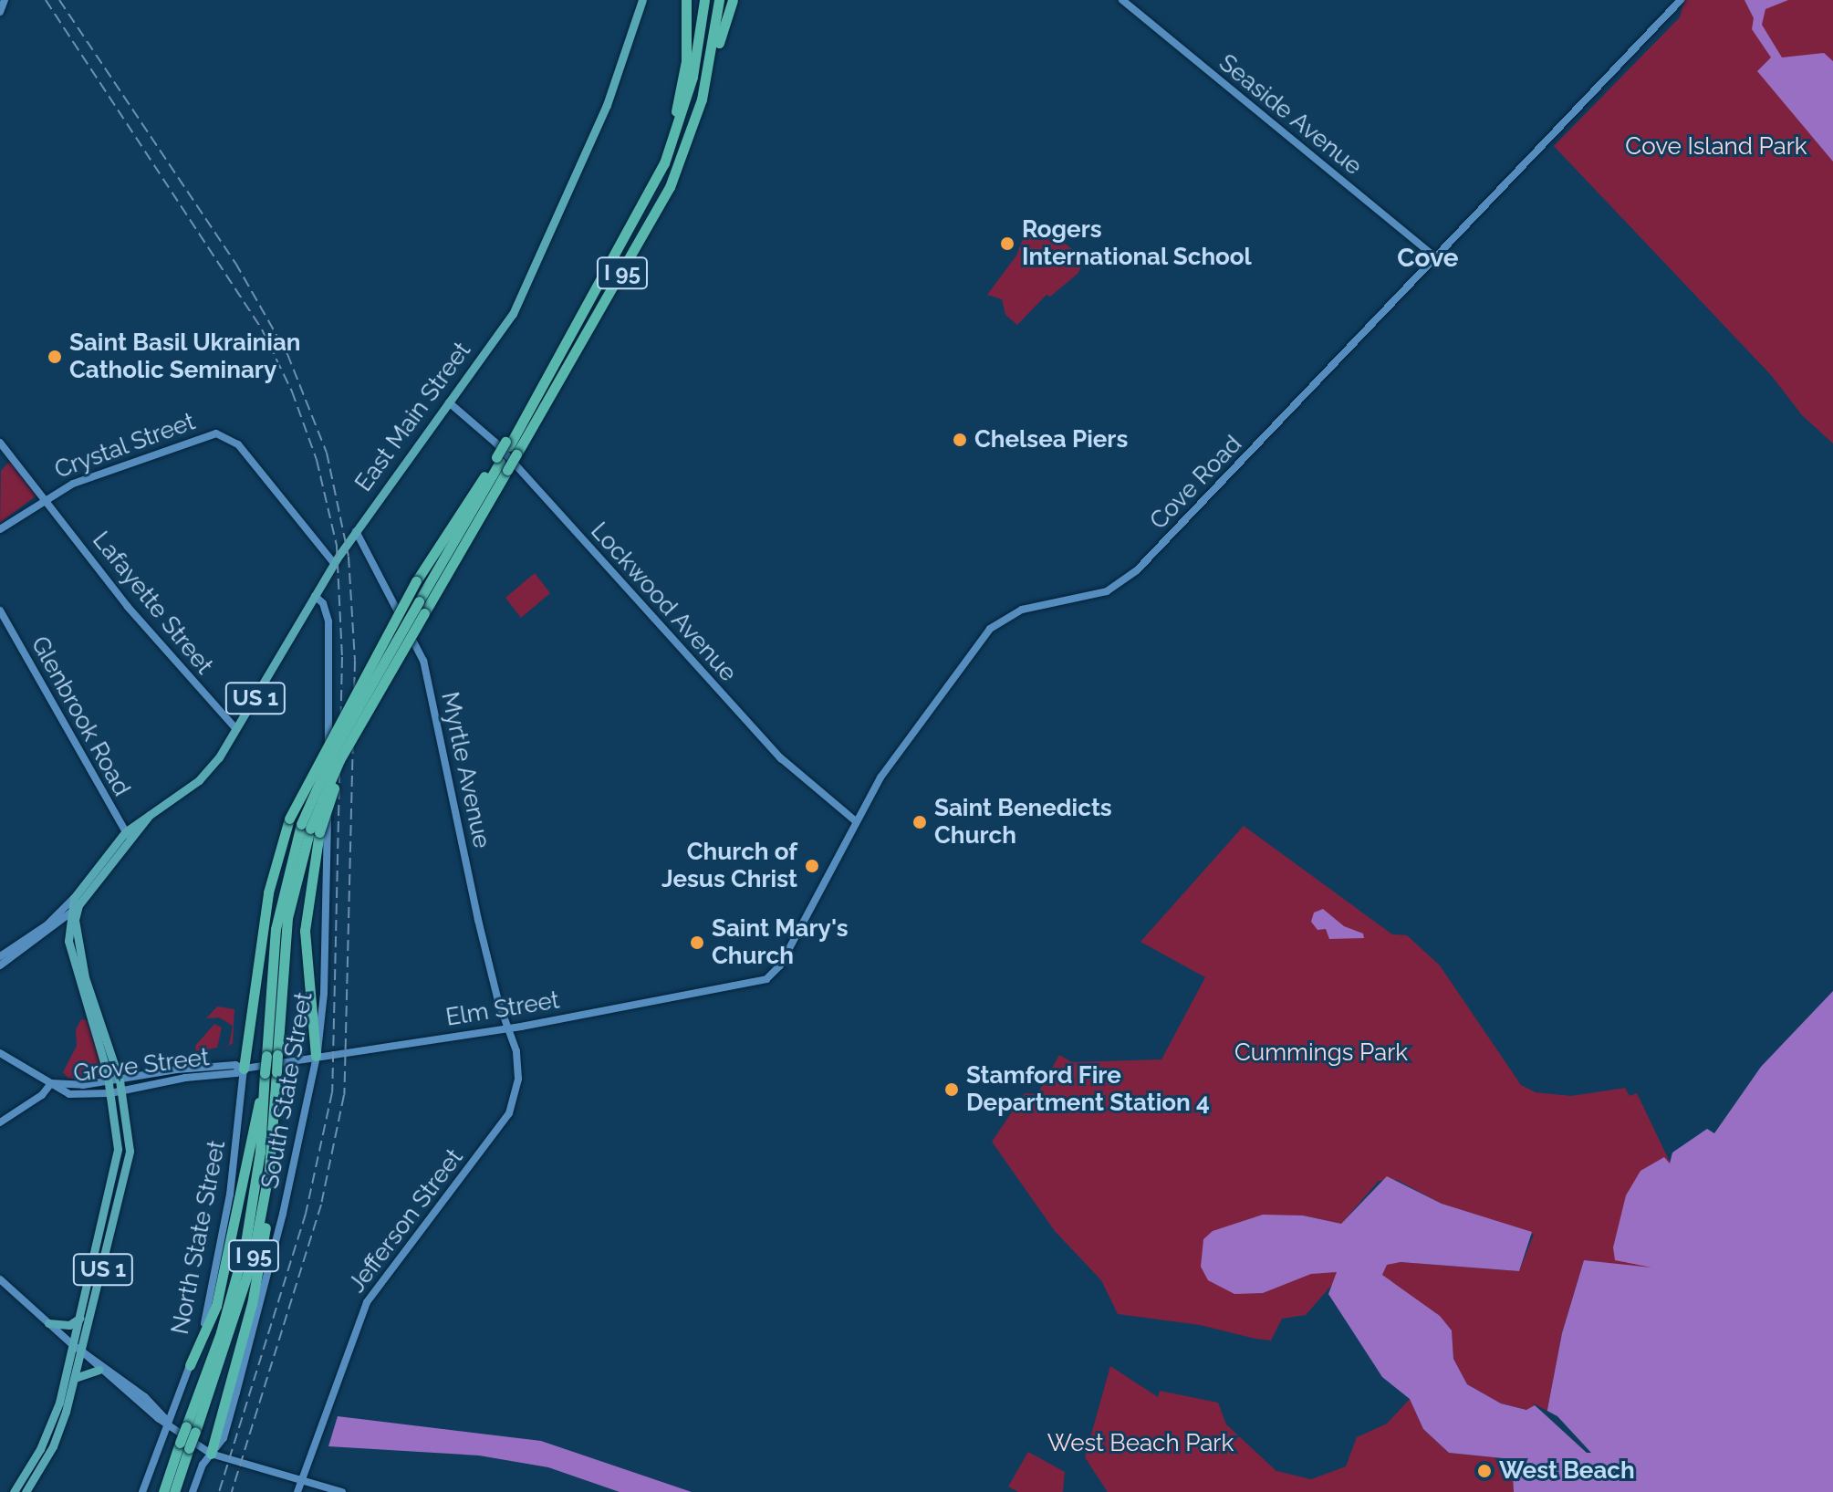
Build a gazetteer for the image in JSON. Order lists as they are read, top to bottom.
{
  "streets": {
    "highway": ["I 95"],
    "main road": [
      "Seaside Avenue",
      "East Main Street",
      "Crystal Street",
      "Cove Road",
      "Lockwood Avenue",
      "Lafayette Street",
      "US 1",
      "Glenbrook Road",
      "Myrtle Avenue",
      "Elm Street",
      "Grove Street",
      "South State Street",
      "Jefferson Street",
      "North State Street"
    ]
  },
  "crossings": [
    ["Seaside Avenue", "Cove Road"],
    ["East Main Street", "Crystal Street"],
    ["East Main Street", "Lockwood Avenue"],
    ["East Main Street", "Lafayette Street"],
    ["East Main Street", "US 1"],
    ["East Main Street", "Glenbrook Road"],
    ["East Main Street", "Myrtle Avenue"],
    ["East Main Street", "Grove Street"],
    ["East Main Street", "South State Street"],
    ["Crystal Street", "Lafayette Street"],
    ["Cove Road", "Lockwood Avenue"],
    ["Cove Road", "Elm Street"],
    ["US 1", "Grove Street"],
    ["Myrtle Avenue", "Elm Street"],
    ["Myrtle Avenue", "Jefferson Street"],
    ["Elm Street", "Grove Street"],
    ["Elm Street", "South State Street"],
    ["Elm Street", "Jefferson Street"],
    ["Elm Street", "North State Street"],
    ["Grove Street", "North State Street"]
  ],
  "districts": ["Cove"],
  "parks": ["Cove Island Park", "Cummings Park", "West Beach Park"],
  "places": [
    "Rogers International School",
    "Saint Basil Ukrainian Catholic Seminary",
    "Chelsea Piers",
    "Saint Benedicts Church",
    "Church of Jesus Christ",
    "Saint Mary's Church",
    "Stamford Fire Department Station 4",
    "West Beach"
  ]
}
